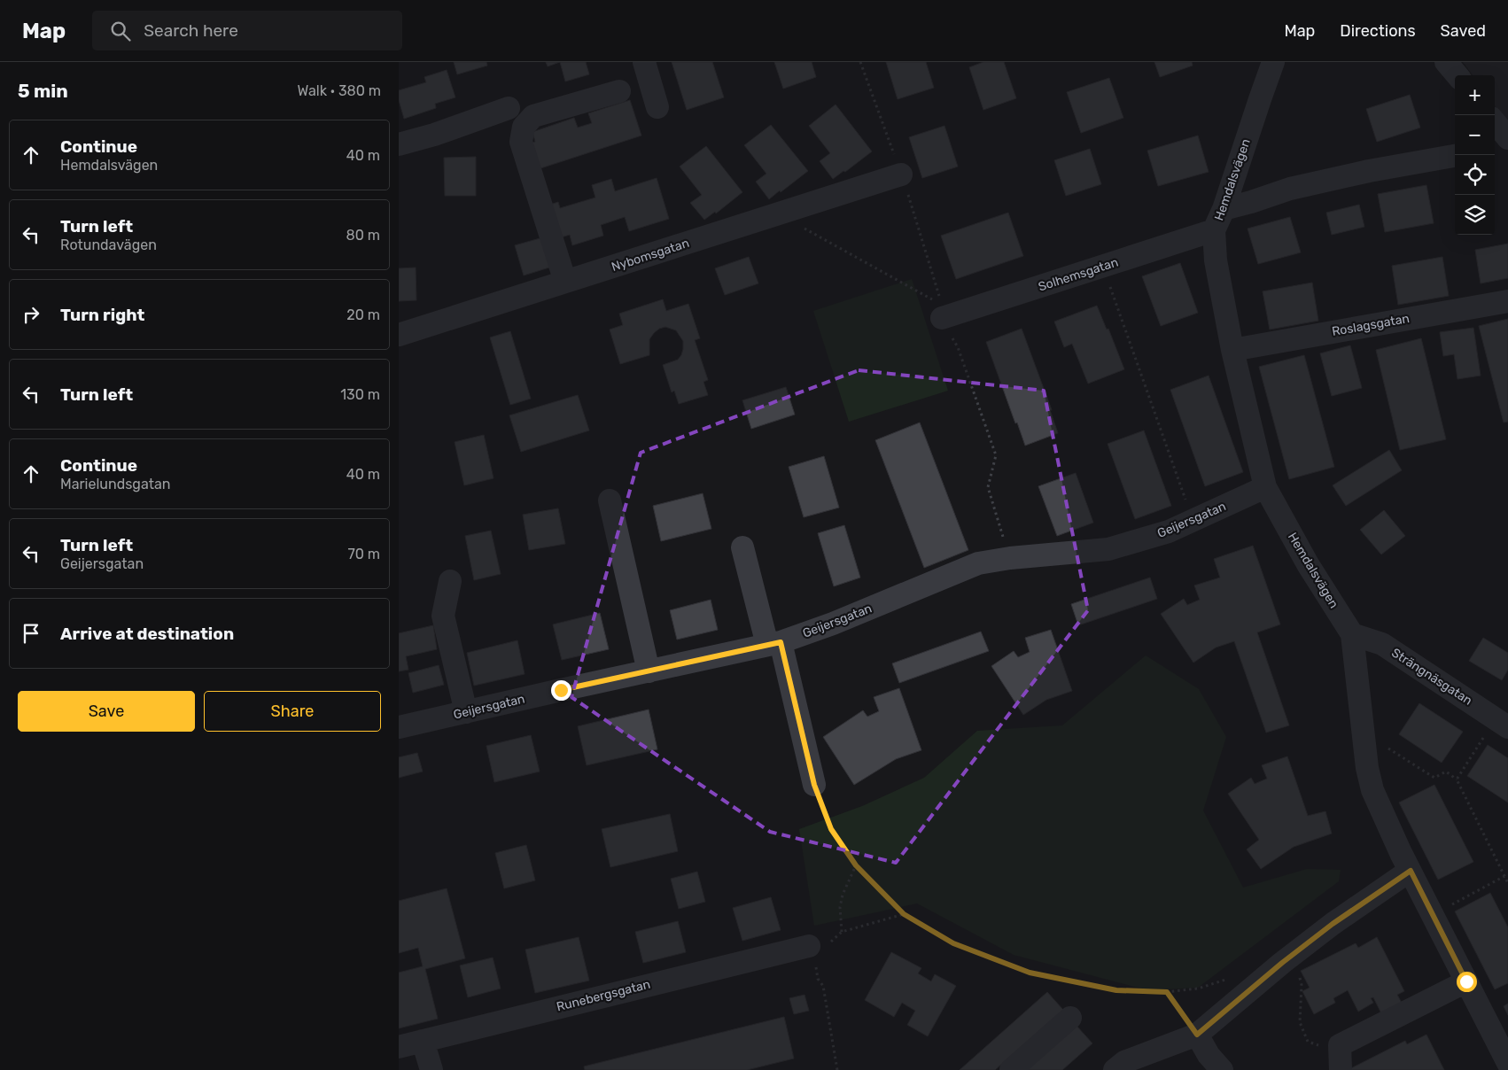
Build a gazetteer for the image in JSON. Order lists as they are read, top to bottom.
{
  "streets": {
    "street": [
      "Hemdalsvägen",
      "Nybomsgatan",
      "Solhemsgatan",
      "Roslagsgatan",
      "Geijersgatan",
      "Strängnäsgatan",
      "Runebergsgatan"
    ]
  },
  "crossings": [
    ["Hemdalsvägen", "Solhemsgatan"],
    ["Hemdalsvägen", "Roslagsgatan"],
    ["Hemdalsvägen", "Geijersgatan"],
    ["Hemdalsvägen", "Strängnäsgatan"]
  ],
  "page": {
    "header": "Map",
    "search": "Search here",
    "nav": ["Map", "Directions", "Saved"],
    "heading": ["5 min", "Walk · 380 m"],
    "map_buttons": ["+", "−"],
    "list": [
      ["Continue", "Hemdalsvägen", "40 m"],
      ["Turn left", "Rotundavägen", "80 m"],
      ["Turn right", "20 m"],
      ["Turn left", "130 m"],
      ["Continue", "Marielundsgatan", "40 m"],
      ["Turn left", "Geijersgatan", "70 m"],
      "Arrive at destination"
    ],
    "buttons": ["Save", "Share"]
  }
}
